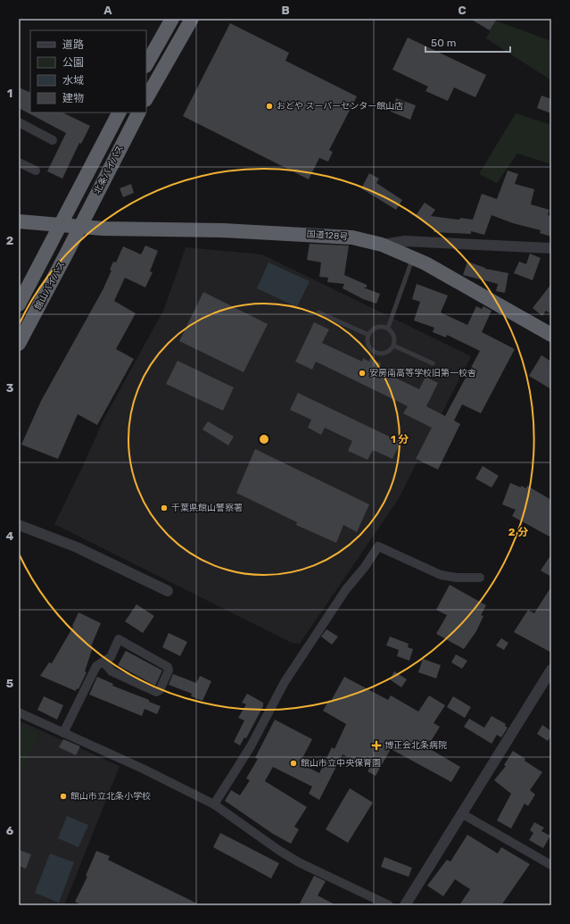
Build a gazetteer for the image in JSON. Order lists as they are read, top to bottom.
{
  "streets": {
    "highway": ["北条バイパス", "国道128号", "館山バイパス"]
  },
  "crossings": [
    ["北条バイパス", "国道128号"],
    ["北条バイパス", "館山バイパス"],
    ["国道128号", "館山バイパス"]
  ],
  "places": {
    "other": [
      "おどや スーパーセンター館山店",
      "安房南高等学校旧第一校舎",
      "千葉県館山警察署",
      "館山市立中央保育園",
      "館山市立北条小学校"
    ],
    "health": ["博正会北条病院"]
  },
  "legend": [
    "道路",
    "公園",
    "水域",
    "建物"
  ],
  "scale_bar": "50 m",
  "grid": {
    "columns": ["A", "B", "C"],
    "rows": [
      "1",
      "2",
      "3",
      "4",
      "5",
      "6"
    ]
  },
  "rings": ["1 分", "2 分"]
}
